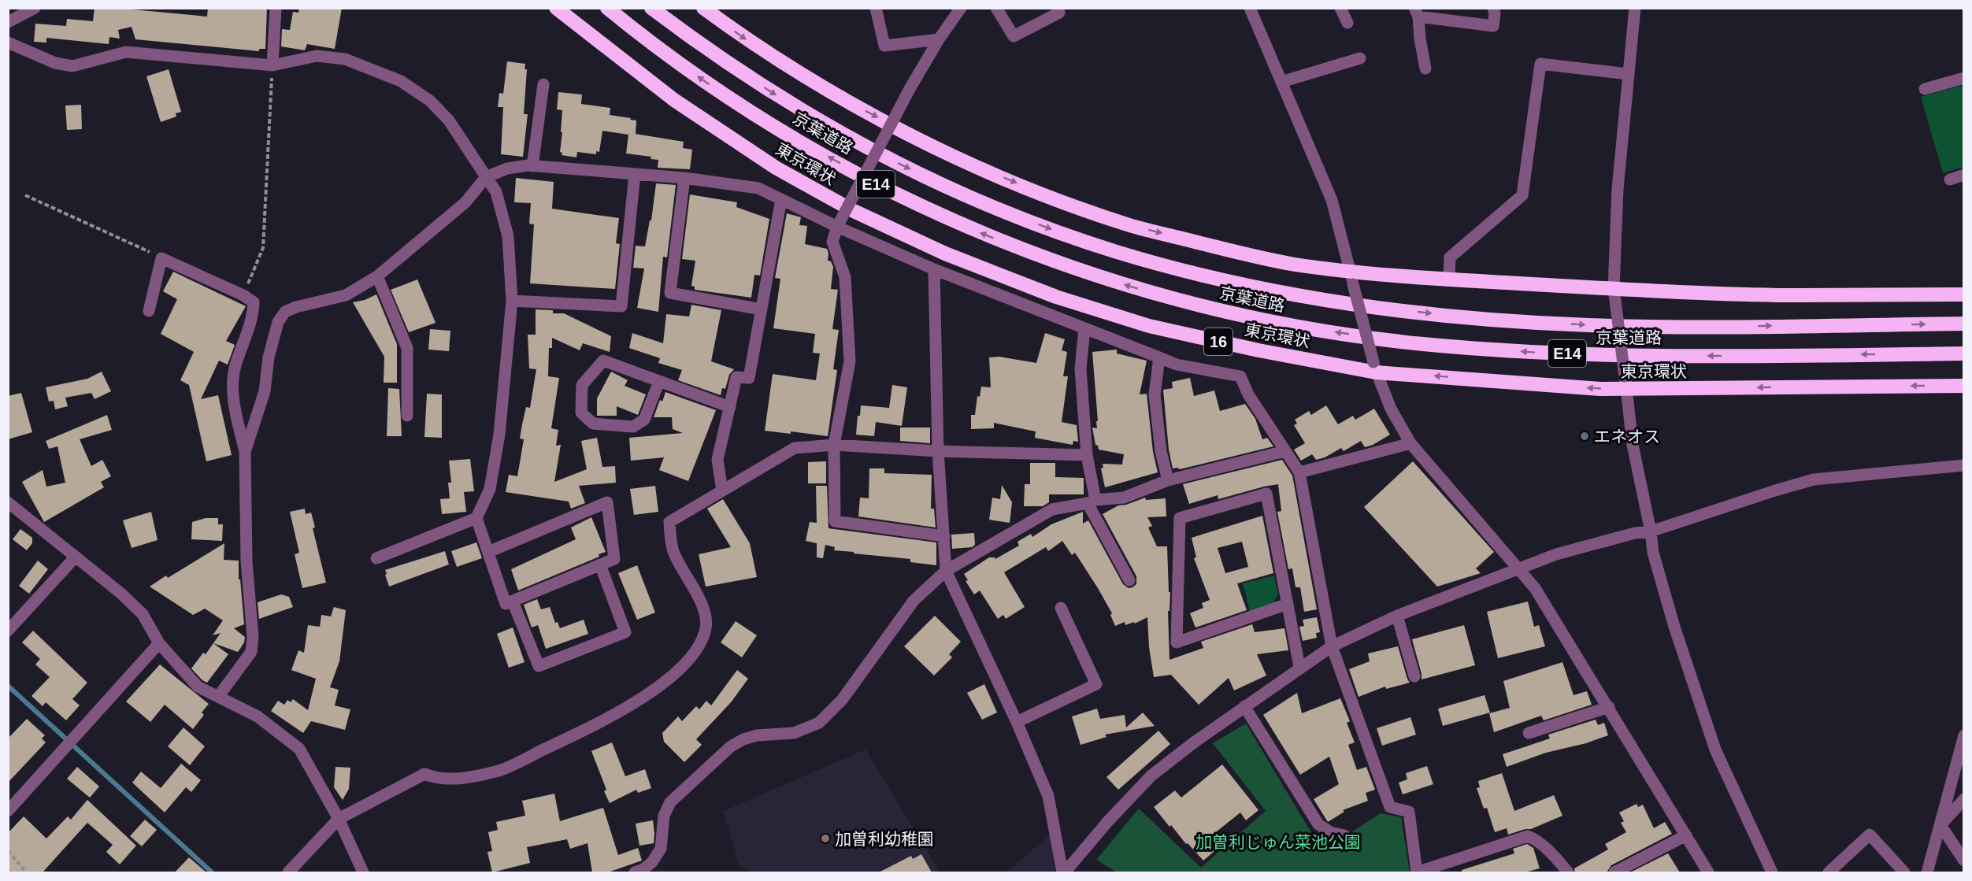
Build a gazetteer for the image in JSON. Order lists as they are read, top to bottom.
{
  "streets": {
    "highway": [
      "京葉道路",
      "東京環状",
      "E14",
      "16"
    ]
  },
  "parks": ["加曽利じゅん菜池公園"],
  "places": ["エネオス", "加曽利幼稚園"]
}
